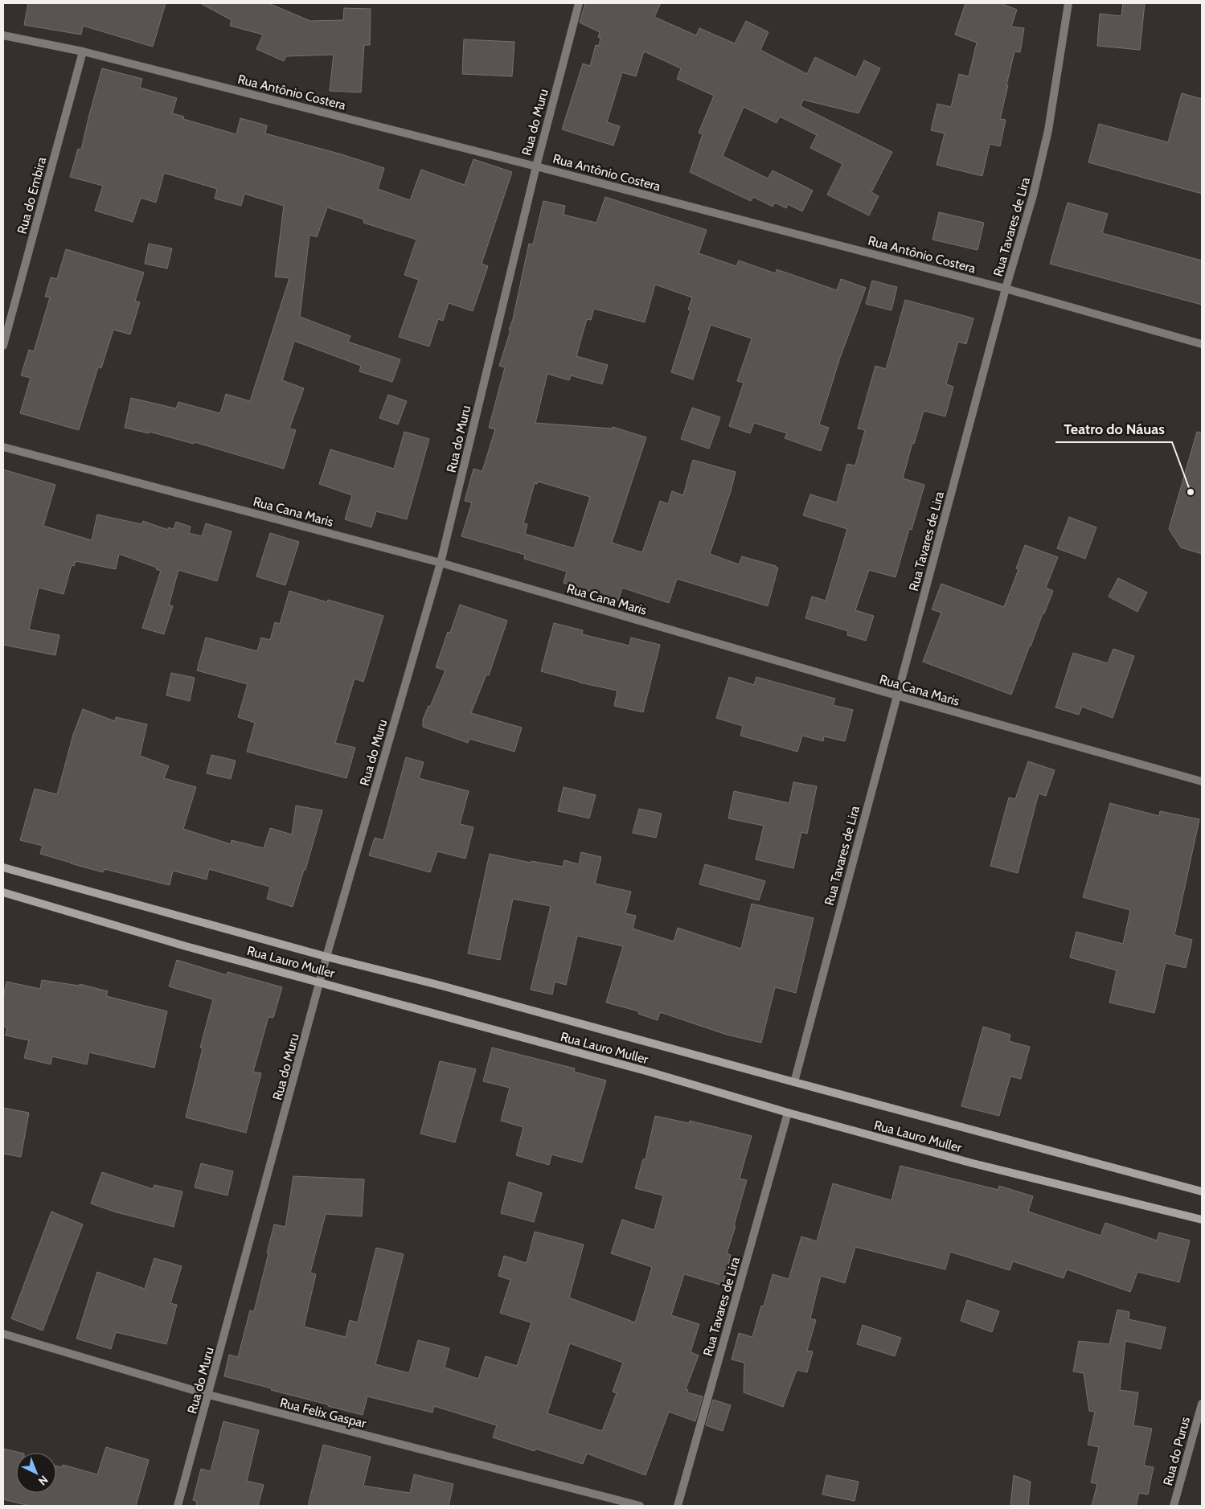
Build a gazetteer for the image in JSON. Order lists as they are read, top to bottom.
{
  "streets": {
    "street": [
      "Rua Antônio Costera",
      "Rua do Muru",
      "Rua do Embira",
      "Rua Tavares de Lira",
      "Rua Cana Maris",
      "Rua Lauro Muller",
      "Rua Felix Gaspar",
      "Rua do Purus"
    ]
  },
  "crossings": [
    ["Rua Antônio Costera", "Rua do Muru"],
    ["Rua Antônio Costera", "Rua do Embira"],
    ["Rua Antônio Costera", "Rua Tavares de Lira"],
    ["Rua do Muru", "Rua Cana Maris"],
    ["Rua do Muru", "Rua Lauro Muller"],
    ["Rua do Muru", "Rua Felix Gaspar"],
    ["Rua Tavares de Lira", "Rua Cana Maris"],
    ["Rua Tavares de Lira", "Rua Lauro Muller"]
  ],
  "places": ["Teatro do Náuas"],
  "north": "bottom right"
}
